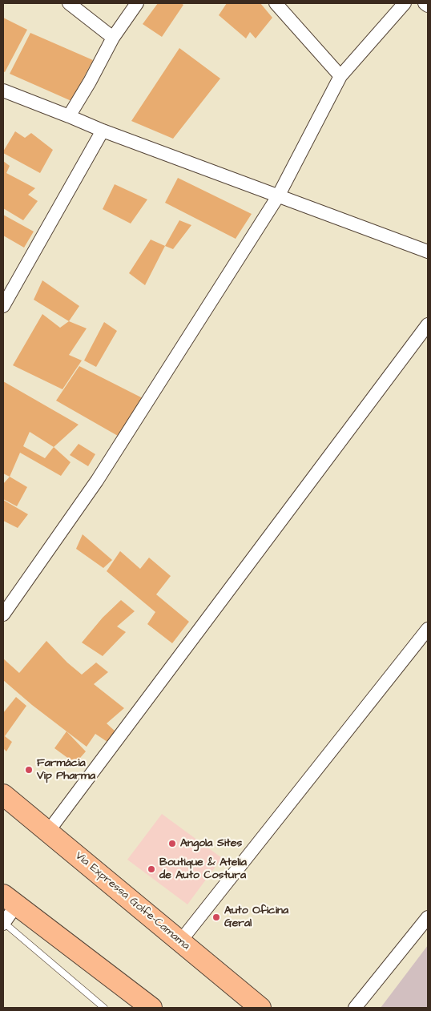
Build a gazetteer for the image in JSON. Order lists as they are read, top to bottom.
{
  "streets": {
    "highway": ["Via Expressa Golfe-Camama"]
  },
  "places": [
    "Farmácia Vip Pharma",
    "Angola Sites",
    "Boutique & Atelia de Auto Costura",
    "Auto Oficina Geral"
  ]
}
